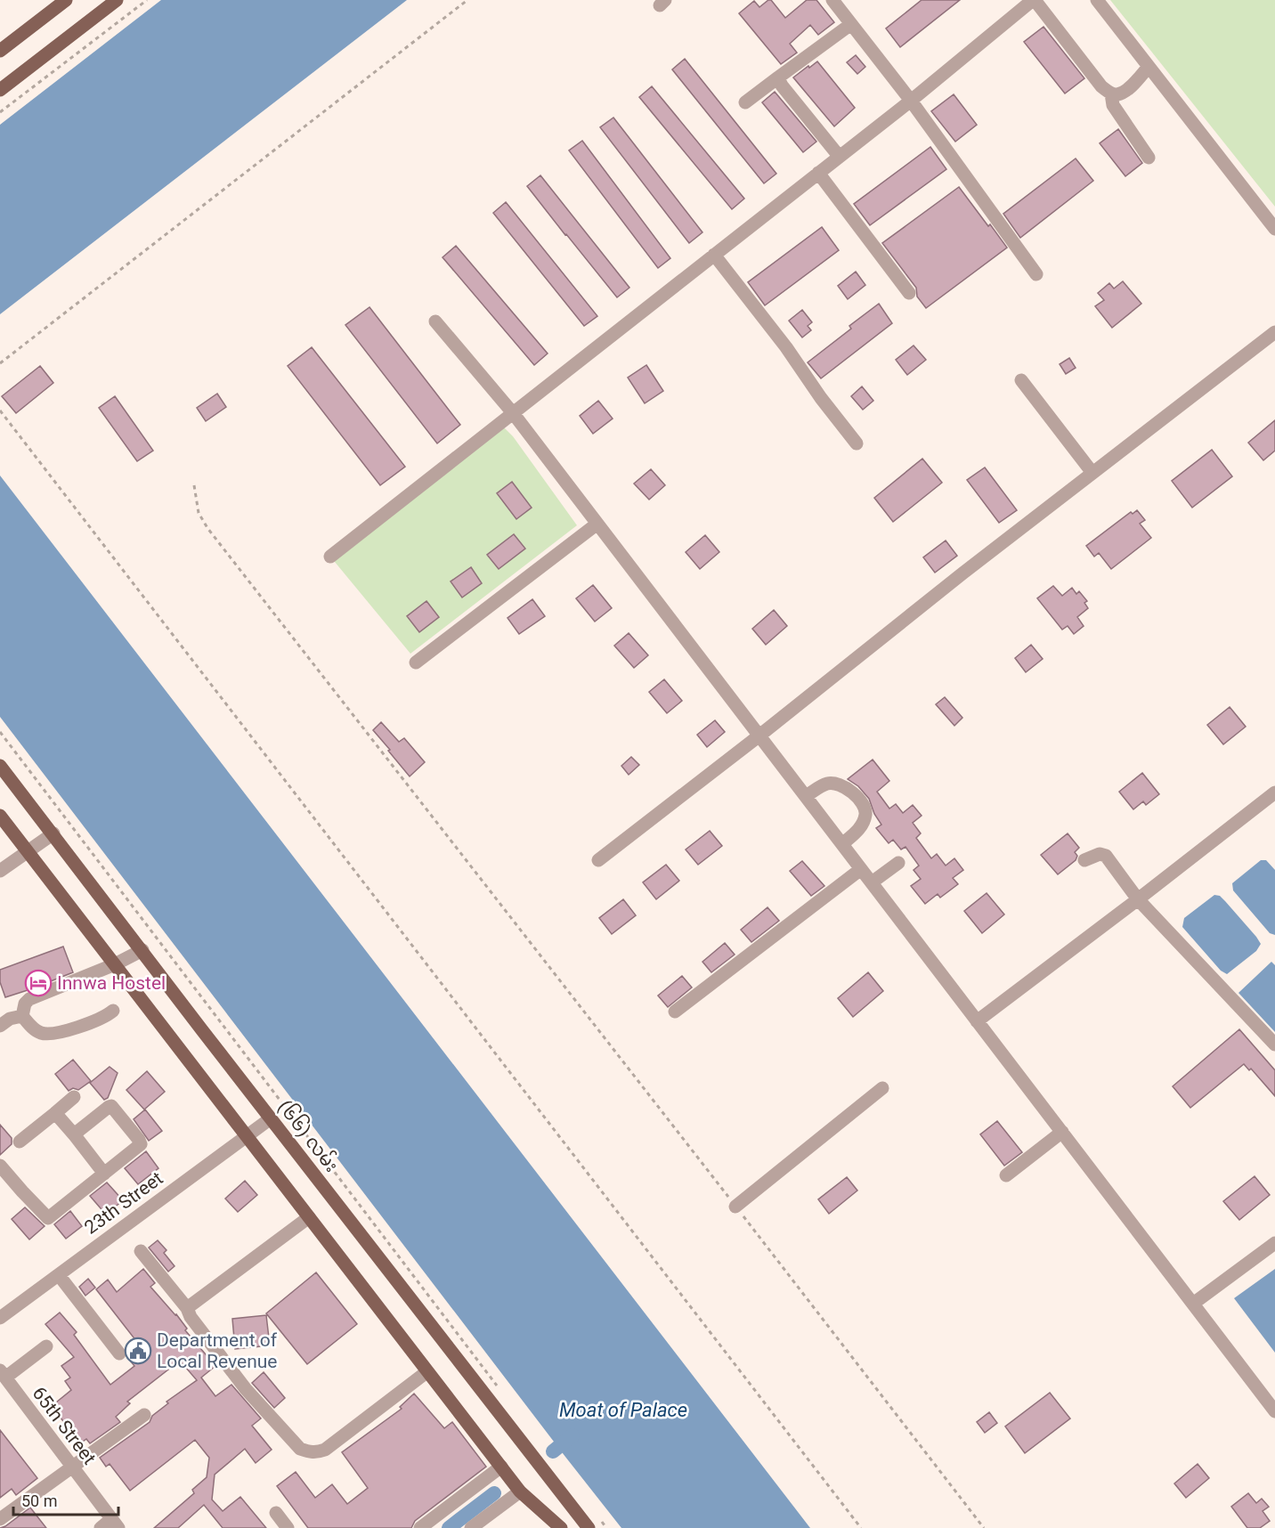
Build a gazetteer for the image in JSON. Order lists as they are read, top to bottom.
{
  "streets": {
    "main road": ["(၆၆) လမ်း"],
    "street": ["23th Street", "65th Street"]
  },
  "crossings": [
    ["(၆၆) လမ်း", "23th Street"]
  ],
  "water": ["Moat of Palace"],
  "places": {
    "hotel": ["Innwa Hostel"],
    "public building": ["Department of Local Revenue"]
  },
  "scale_bar": "50 m"
}
